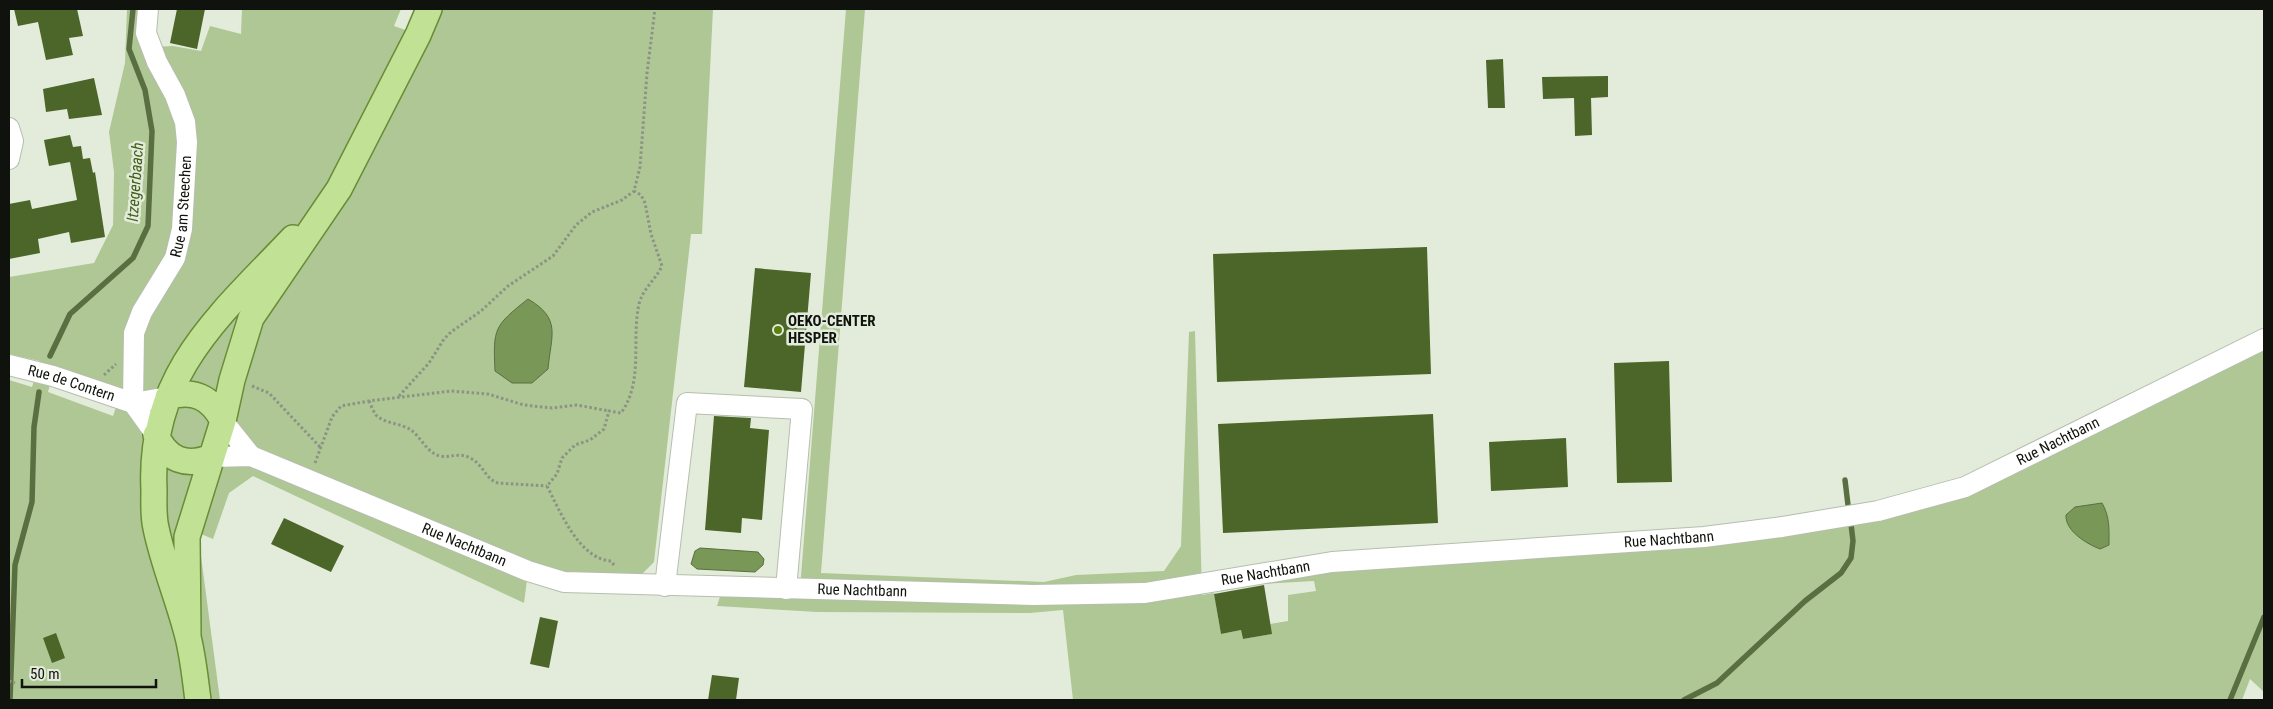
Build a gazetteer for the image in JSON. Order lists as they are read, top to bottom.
{
  "streets": {
    "street": ["Rue am Steechen", "Rue de Contern", "Rue Nachtbann"]
  },
  "crossings": [
    ["Rue am Steechen", "Rue de Contern"],
    ["Rue de Contern", "Rue Nachtbann"]
  ],
  "water": ["Itzegerbaach"],
  "places": ["OEKO-CENTER HESPER"],
  "scale_bar": "50 m"
}
